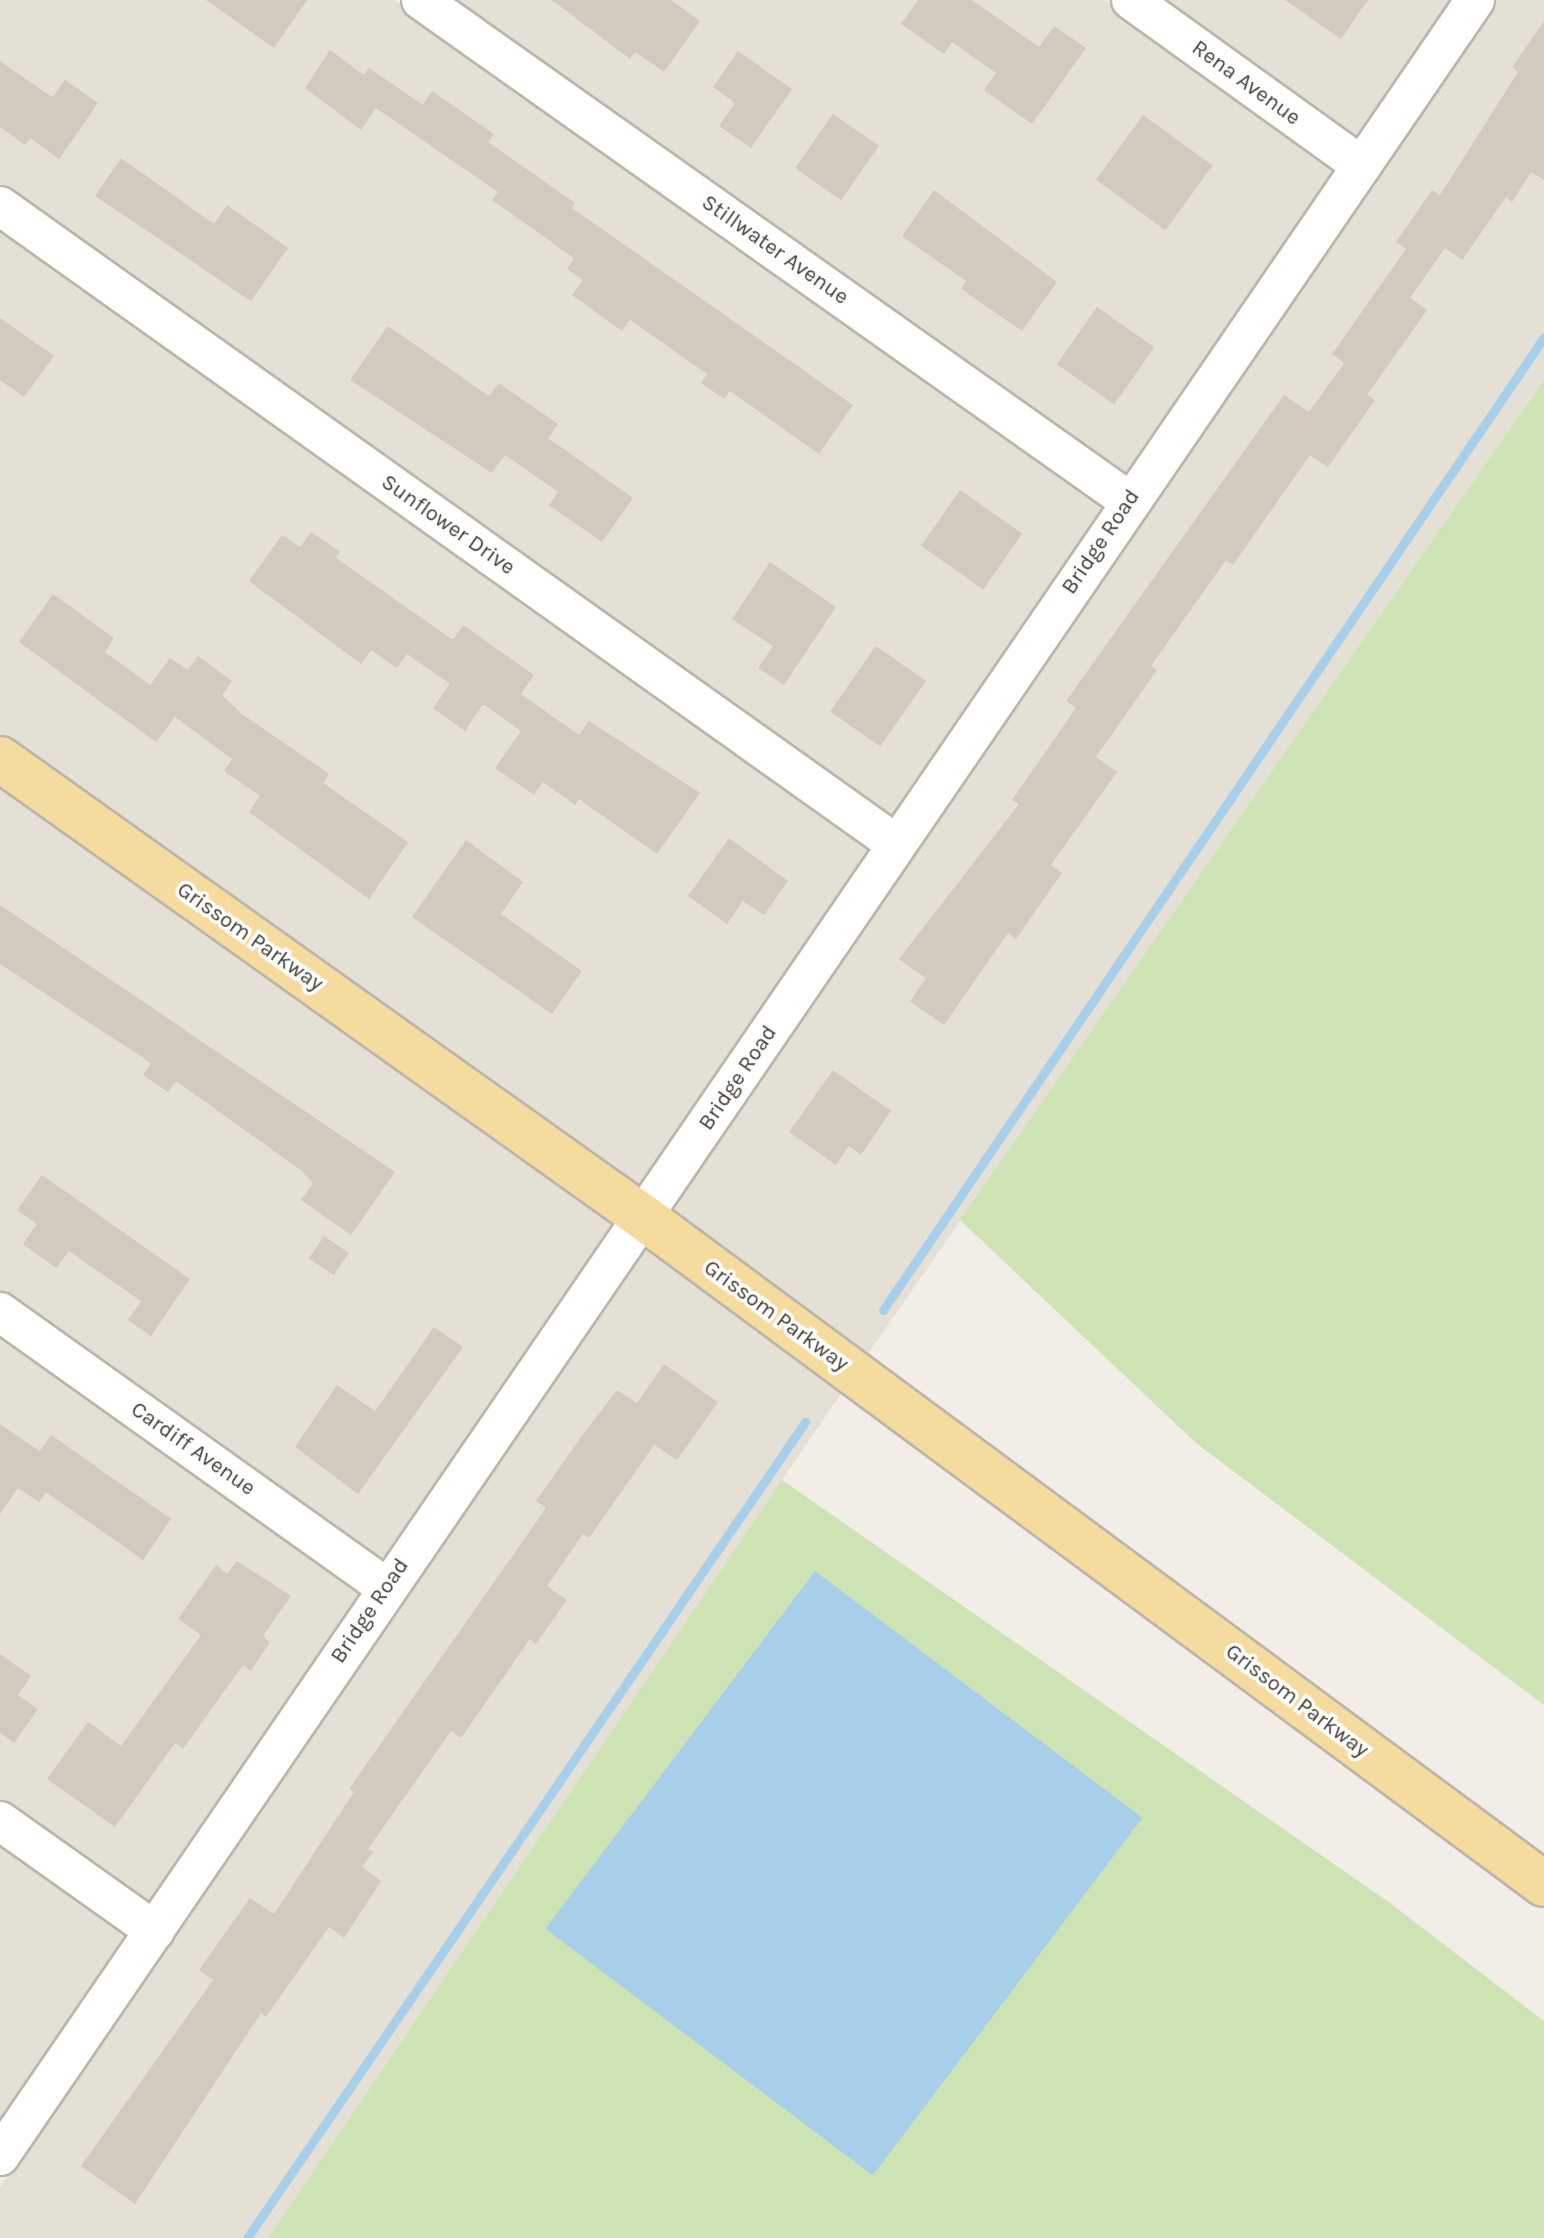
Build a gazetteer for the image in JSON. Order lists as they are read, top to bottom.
{
  "streets": {
    "main road": ["Grissom Parkway"],
    "street": [
      "Rena Avenue",
      "Stillwater Avenue",
      "Sunflower Drive",
      "Bridge Road",
      "Cardiff Avenue"
    ]
  },
  "crossings": [
    ["Rena Avenue", "Bridge Road"],
    ["Stillwater Avenue", "Bridge Road"],
    ["Sunflower Drive", "Bridge Road"],
    ["Bridge Road", "Grissom Parkway"],
    ["Bridge Road", "Cardiff Avenue"]
  ]
}
